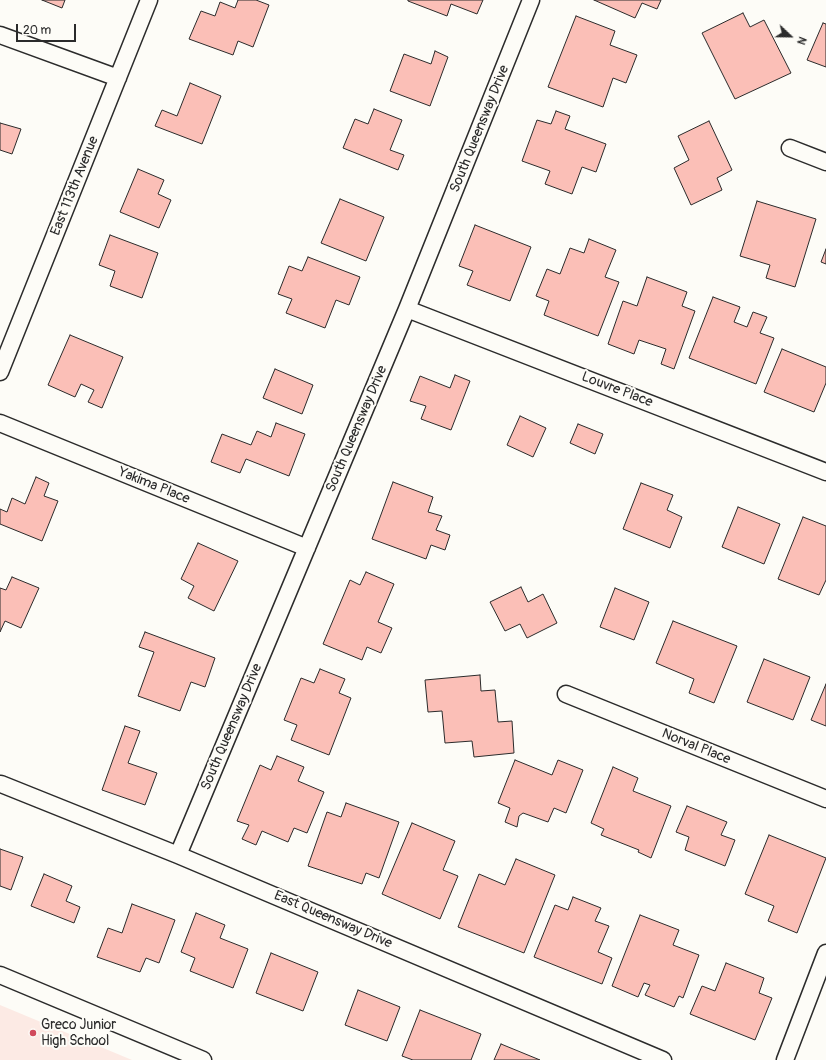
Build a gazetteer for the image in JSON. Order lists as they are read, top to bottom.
{
  "streets": {
    "street": [
      "South Queensway Drive",
      "East 113th Avenue",
      "Louvre Place",
      "Yakima Place",
      "Norval Place",
      "East Queensway Drive"
    ]
  },
  "crossings": [
    ["South Queensway Drive", "Louvre Place"],
    ["South Queensway Drive", "Yakima Place"],
    ["South Queensway Drive", "East Queensway Drive"]
  ],
  "places": ["Greco Junior High School"],
  "scale_bar": "20 m",
  "north": "right"
}
